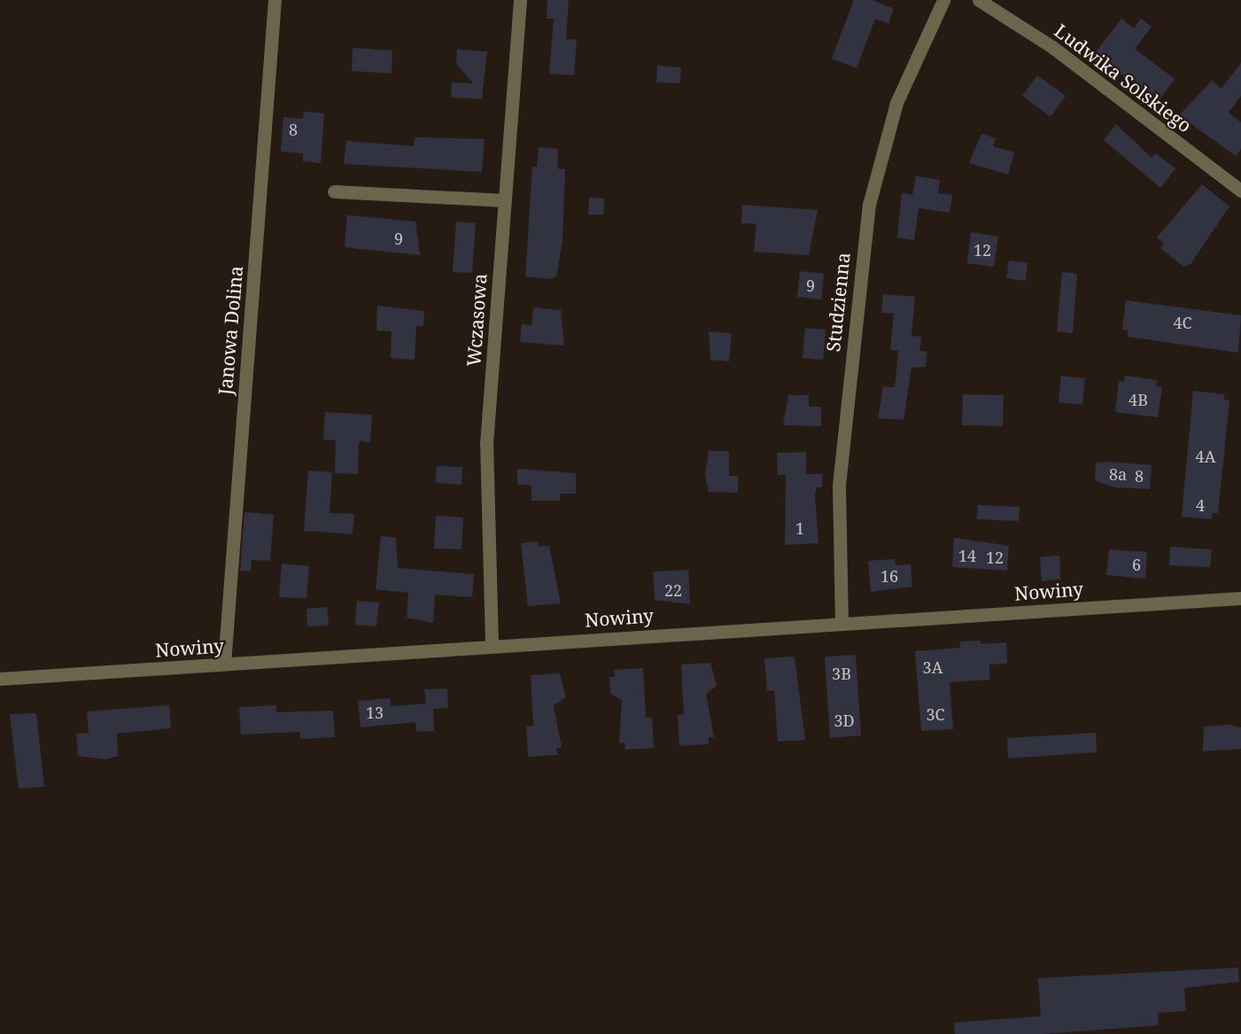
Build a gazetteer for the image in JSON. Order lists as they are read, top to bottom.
{
  "streets": {
    "street": [
      "Ludwika Solskiego",
      "Studzienna",
      "Wczasowa",
      "Janowa Dolina",
      "Nowiny"
    ]
  },
  "crossings": [
    ["Studzienna", "Nowiny"],
    ["Wczasowa", "Nowiny"],
    ["Janowa Dolina", "Nowiny"]
  ],
  "house_numbers": [
    "8",
    "9",
    "12",
    "9",
    "4C",
    "4B",
    "4A",
    "8a",
    "8",
    "4",
    "1",
    "14",
    "12",
    "6",
    "16",
    "22",
    "3A",
    "3B",
    "13",
    "3C",
    "3D"
  ]
}
